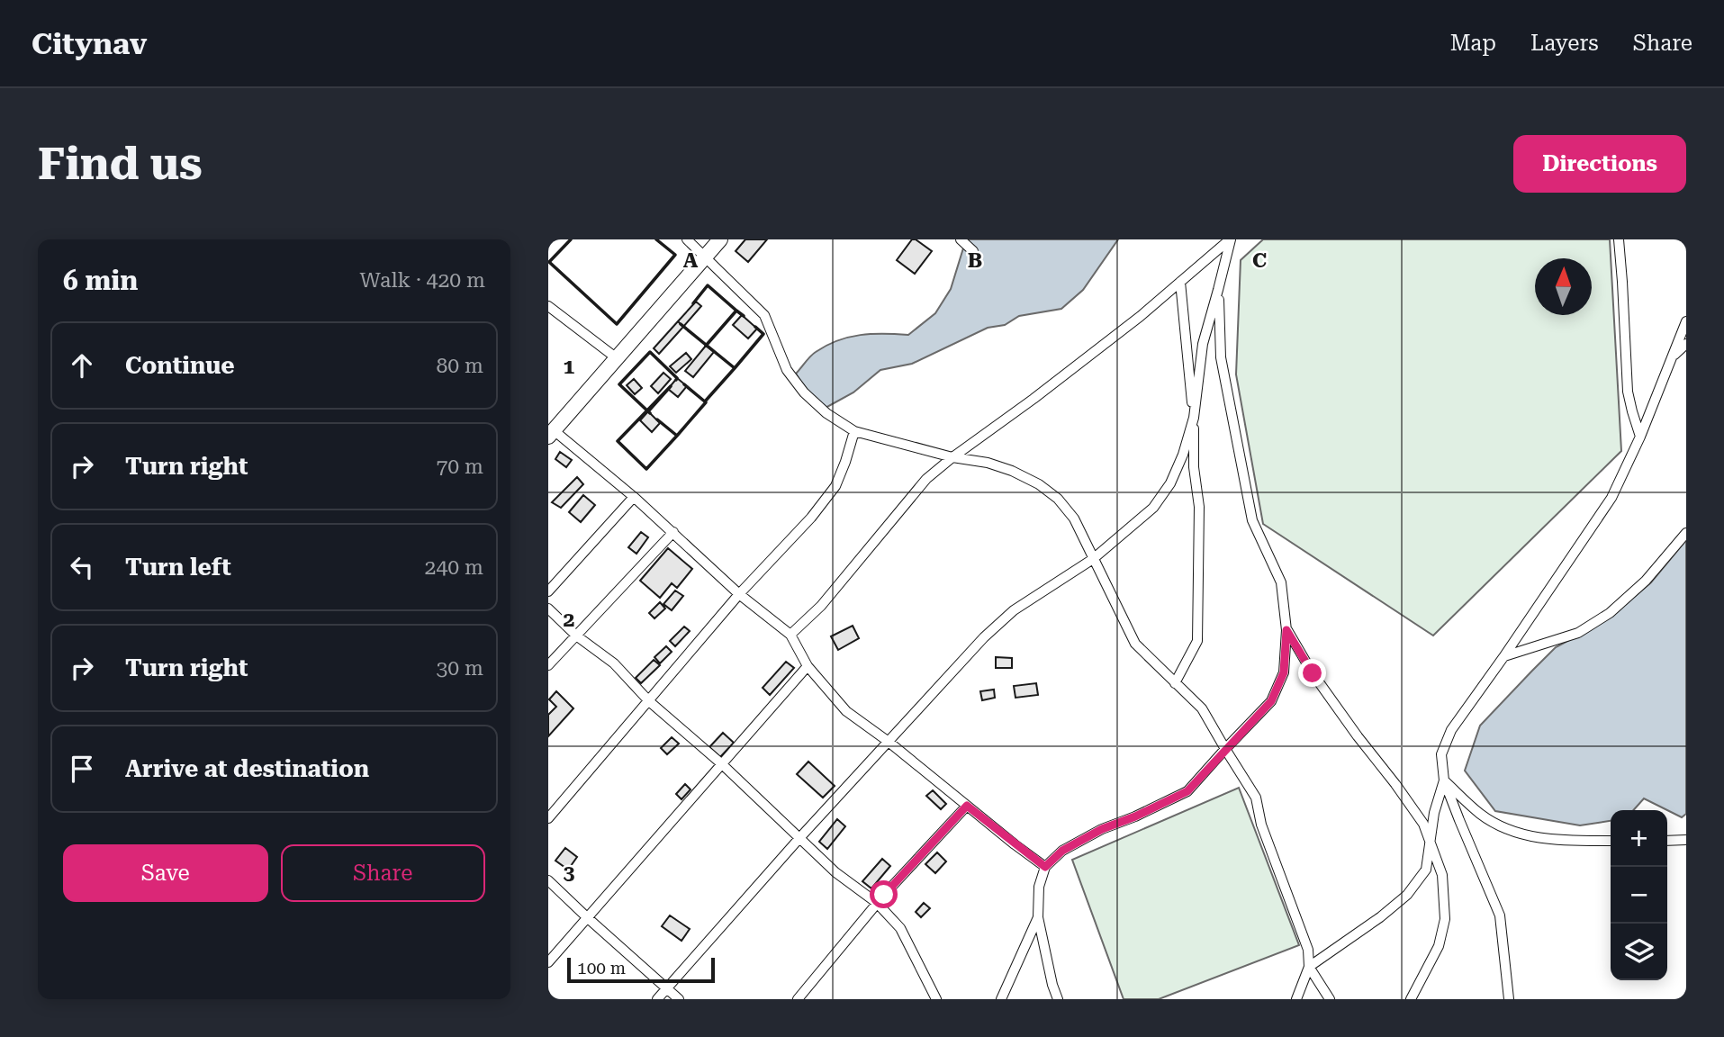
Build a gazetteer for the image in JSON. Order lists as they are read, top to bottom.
{
  "scale_bar": "100 m",
  "north": "top",
  "page": {
    "header": "Citynav",
    "nav": ["Map", "Layers", "Share"],
    "buttons": [
      "Directions",
      ["Save", "Share"]
    ],
    "title": "Find us",
    "heading": ["6 min", "Walk · 420 m"],
    "list": [
      ["Continue", "80 m"],
      ["Turn right", "70 m"],
      ["Turn left", "240 m"],
      ["Turn right", "30 m"],
      "Arrive at destination"
    ],
    "map_buttons": ["+", "−"],
    "scale": "100 m"
  },
  "grid": {
    "columns": ["A", "B", "C"],
    "rows": ["1", "2", "3"]
  }
}
